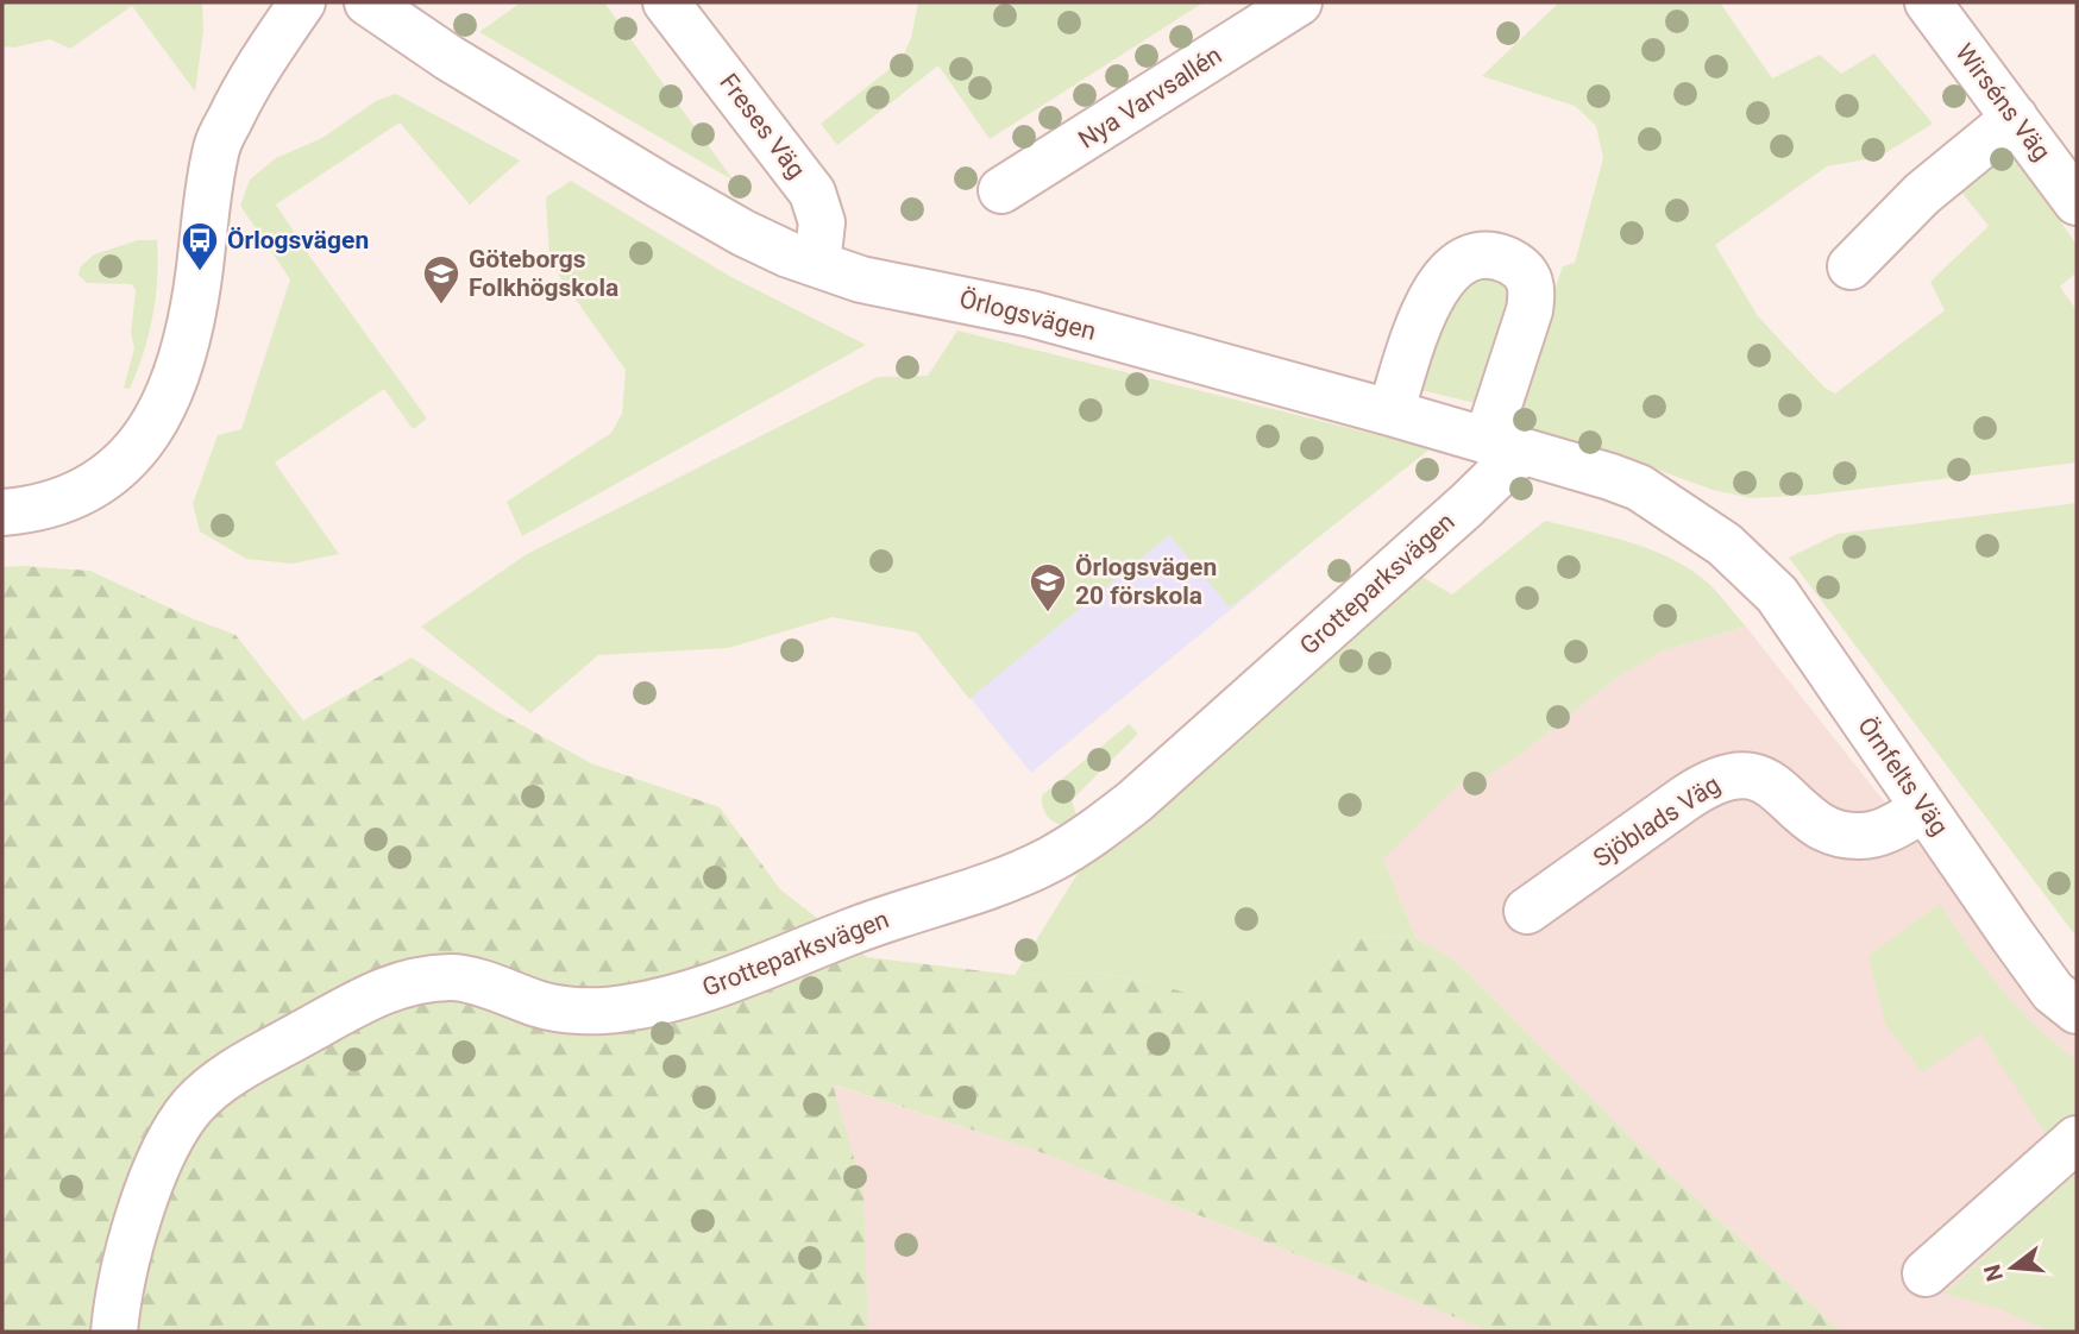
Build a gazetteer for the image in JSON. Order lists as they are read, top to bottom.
{
  "streets": {
    "street": [
      "Nya Varvsallén",
      "Wirséns Väg",
      "Freses Väg",
      "Örlogsvägen",
      "Grotteparksvägen",
      "Örnfelts Väg",
      "Sjöblads Väg"
    ]
  },
  "crossings": [
    ["Freses Väg", "Örlogsvägen"],
    ["Örlogsvägen", "Grotteparksvägen"],
    ["Örlogsvägen", "Örnfelts Väg"],
    ["Örnfelts Väg", "Sjöblads Väg"]
  ],
  "places": {
    "bus stop": ["Örlogsvägen"],
    "school or university": ["Göteborgs Folkhögskola", "Örlogsvägen 20 förskola"]
  },
  "north": "left"
}
